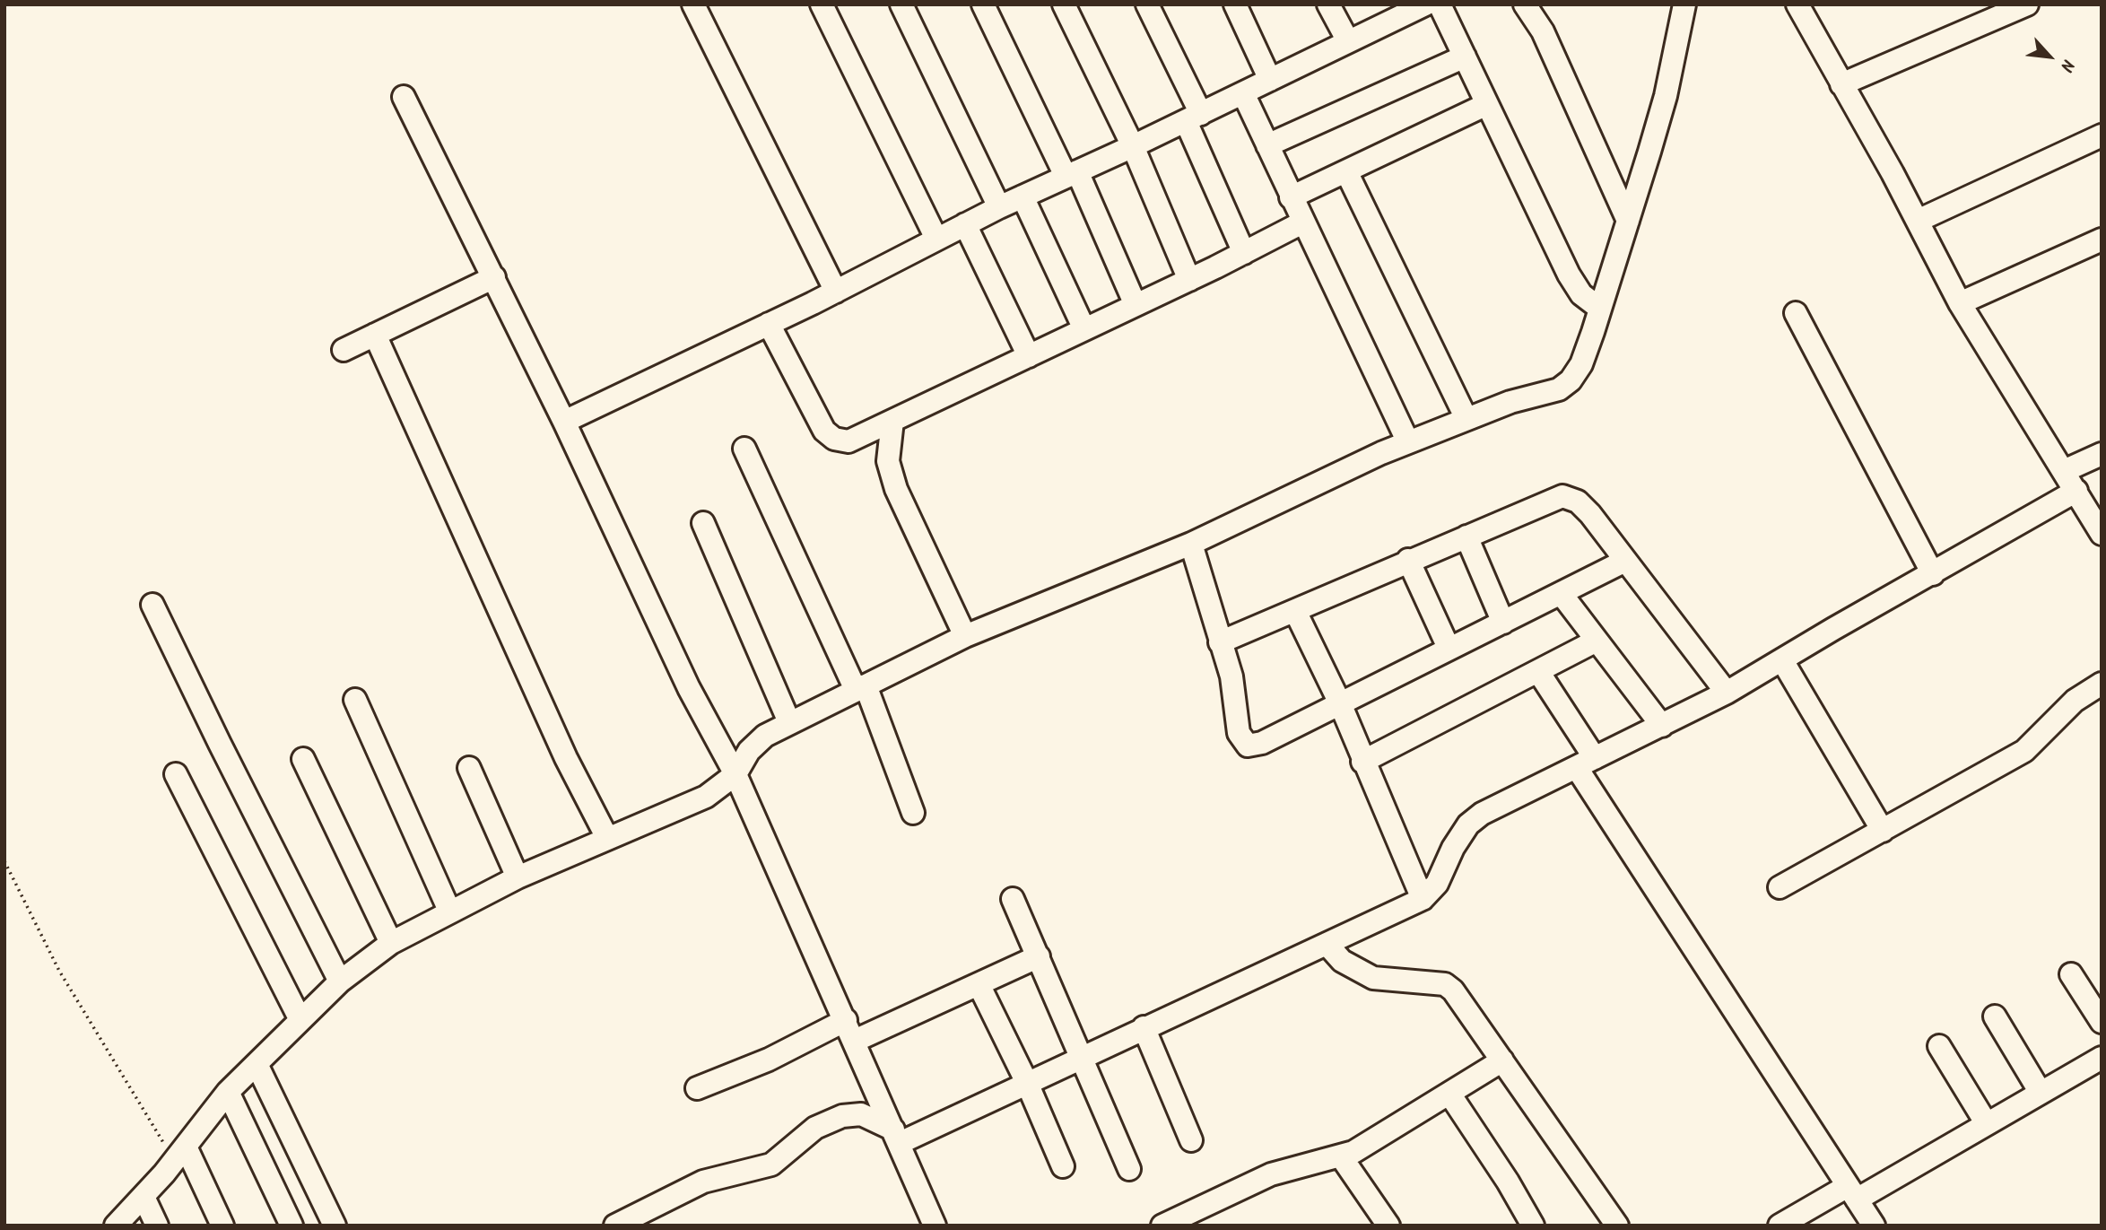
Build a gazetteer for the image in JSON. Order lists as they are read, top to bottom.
{
  "north": "bottom right"
}
